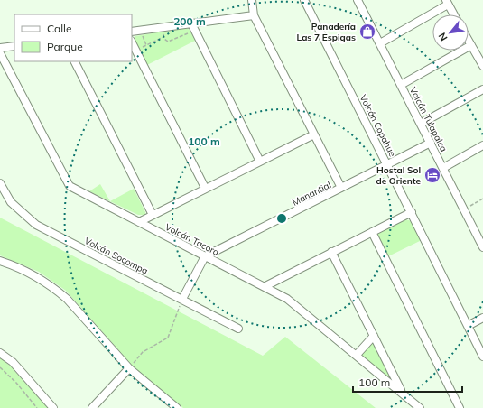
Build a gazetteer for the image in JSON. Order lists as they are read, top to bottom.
{
  "streets": {
    "street": [
      "Volcán Tulapalca",
      "Volcán Copahue",
      "Manantial",
      "Volcán Tacora",
      "Volcán Socompa"
    ]
  },
  "crossings": [
    ["Volcán Tulapalca", "Manantial"],
    ["Volcán Copahue", "Manantial"],
    ["Manantial", "Volcán Tacora"]
  ],
  "places": {
    "shop": ["Panadería Las 7 Espigas"],
    "hotel": ["Hostal Sol de Oriente"]
  },
  "legend": ["Calle", "Parque"],
  "scale_bar": "100 m",
  "north": "bottom left",
  "rings": ["200 m", "100 m"]
}
